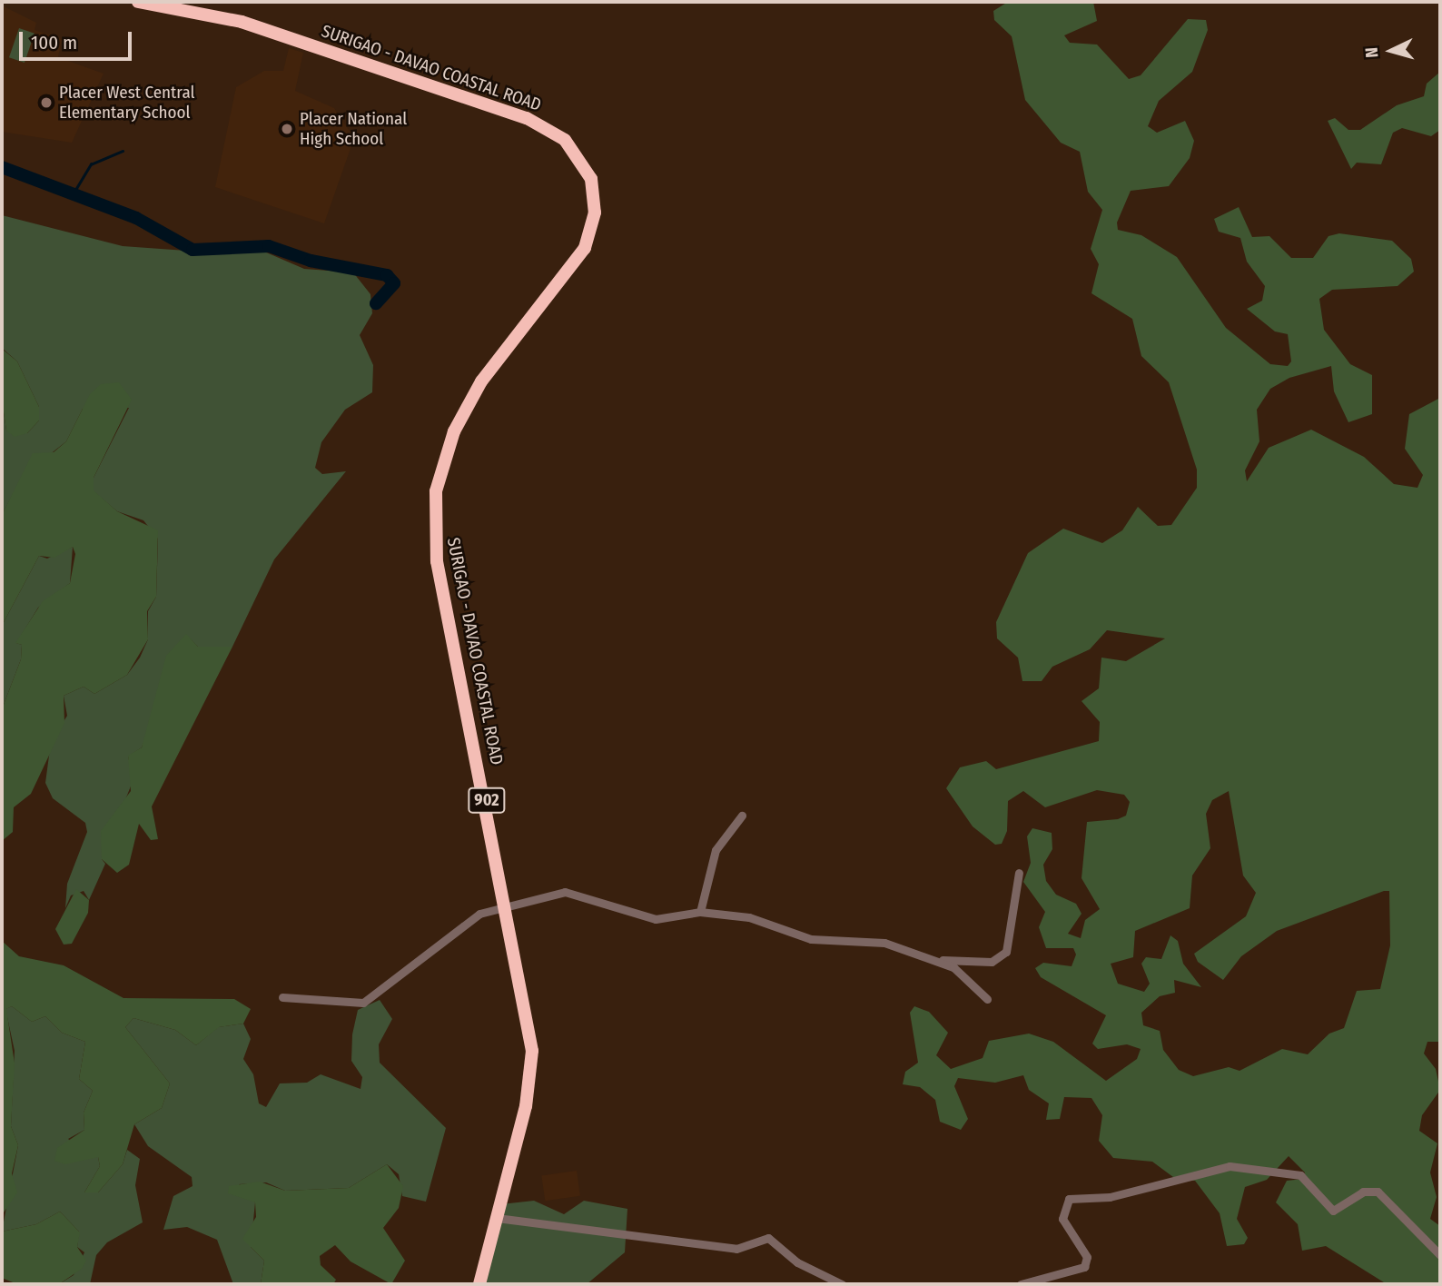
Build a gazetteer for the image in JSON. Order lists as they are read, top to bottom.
{
  "streets": {
    "highway": ["SURIGAO - DAVAO COASTAL ROAD", "902"]
  },
  "places": ["Placer West Central Elementary School", "Placer National High School"],
  "scale_bar": "100 m",
  "north": "left"
}
